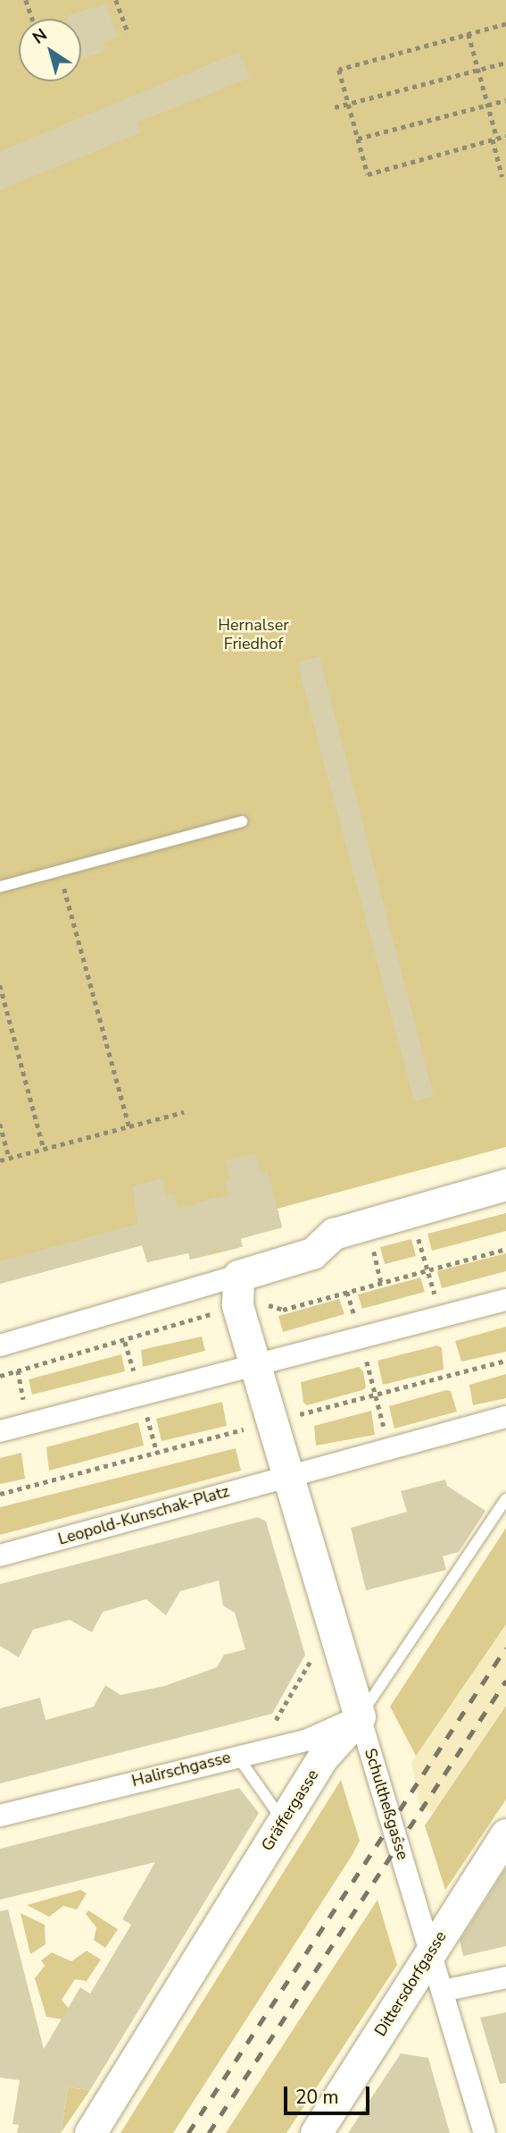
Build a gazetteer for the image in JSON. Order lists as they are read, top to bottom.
{
  "streets": {
    "street": [
      "Leopold-Kunschak-Platz",
      "Halirschgasse",
      "Schultheßgasse",
      "Gräffergasse",
      "Dittersdorfgasse"
    ]
  },
  "crossings": [
    ["Leopold-Kunschak-Platz", "Schultheßgasse"],
    ["Halirschgasse", "Schultheßgasse"],
    ["Halirschgasse", "Gräffergasse"],
    ["Schultheßgasse", "Gräffergasse"],
    ["Schultheßgasse", "Dittersdorfgasse"]
  ],
  "parks": ["Hernalser Friedhof"],
  "scale_bar": "20 m",
  "north": "top left"
}
